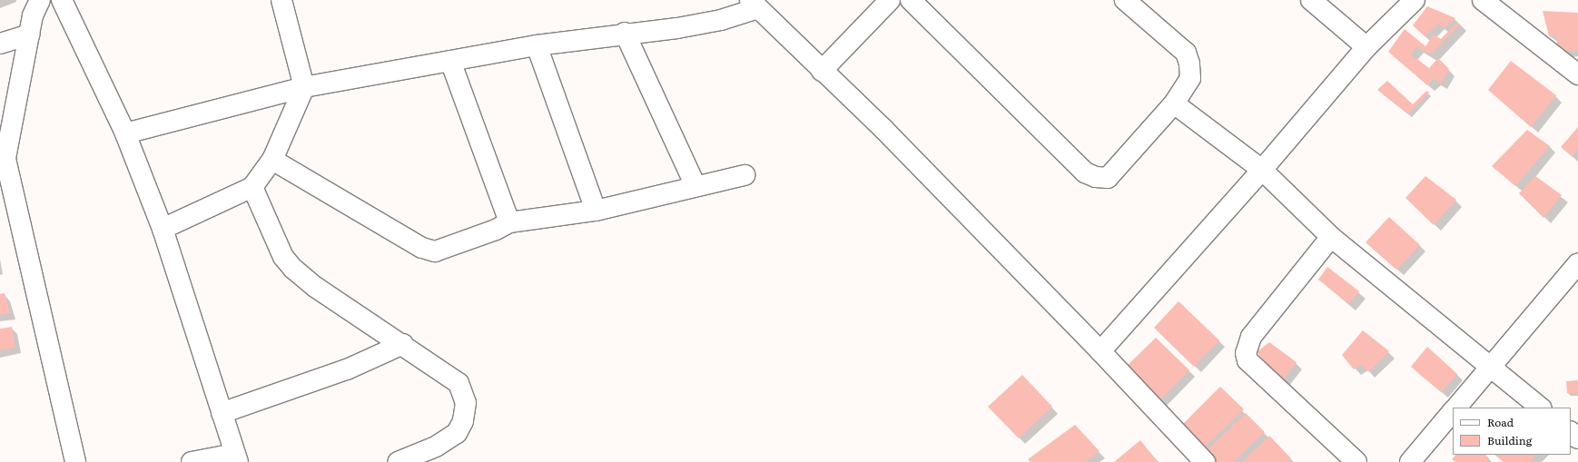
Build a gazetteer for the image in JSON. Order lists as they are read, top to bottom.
{
  "legend": ["Road", "Building"]
}
